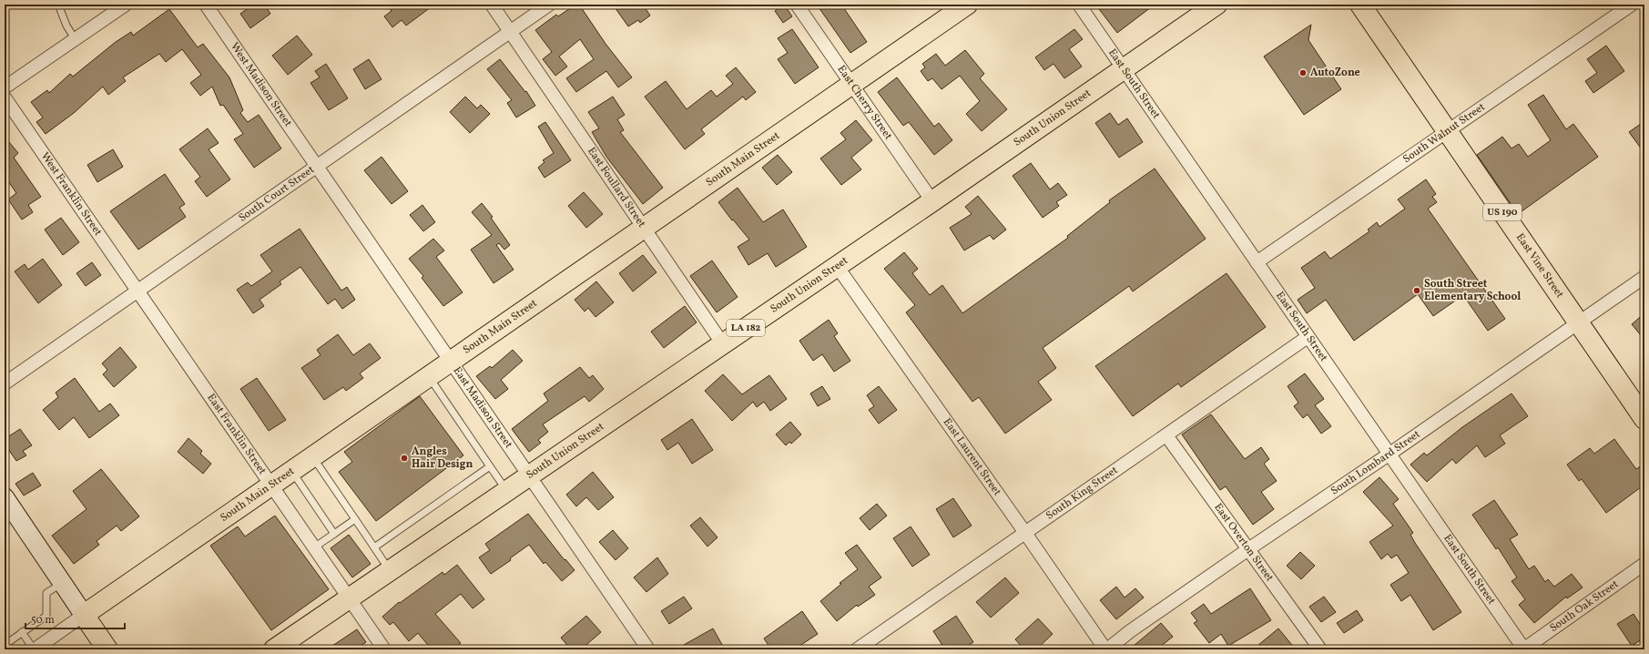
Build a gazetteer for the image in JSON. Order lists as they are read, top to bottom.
{
  "streets": {
    "main road": [
      "South Union Street",
      "South Main Street",
      "US 190",
      "East Vine Street",
      "LA 182"
    ],
    "street": [
      "East South Street",
      "West Madison Street",
      "East Cherry Street",
      "South Walnut Street",
      "East Foullard Street",
      "South Court Street",
      "West Franklin Street",
      "East Madison Street",
      "East Franklin Street",
      "East Laurent Street",
      "South Lombard Street",
      "South King Street",
      "East Overton Street",
      "South Oak Street"
    ]
  },
  "crossings": [
    ["East South Street", "South Union Street"],
    ["East South Street", "South Walnut Street"],
    ["East South Street", "South Lombard Street"],
    ["East South Street", "South King Street"],
    ["East South Street", "South Oak Street"],
    ["West Madison Street", "South Court Street"],
    ["West Madison Street", "East Madison Street"],
    ["East Cherry Street", "South Union Street"],
    ["East Cherry Street", "South Main Street"],
    ["South Union Street", "East Foullard Street"],
    ["South Union Street", "East Madison Street"],
    ["South Union Street", "East Franklin Street"],
    ["South Union Street", "East Laurent Street"],
    ["South Walnut Street", "East Vine Street"],
    ["South Main Street", "East Foullard Street"],
    ["South Main Street", "East Madison Street"],
    ["South Main Street", "East Franklin Street"],
    ["East Foullard Street", "South Court Street"],
    ["South Court Street", "West Franklin Street"],
    ["South Court Street", "East Madison Street"],
    ["South Court Street", "East Franklin Street"],
    ["West Franklin Street", "East Franklin Street"],
    ["East Vine Street", "South Lombard Street"],
    ["East Laurent Street", "South Lombard Street"],
    ["East Laurent Street", "South King Street"],
    ["South Lombard Street", "East Overton Street"],
    ["South King Street", "East Overton Street"]
  ],
  "places": ["AutoZone", "South Street Elementary School", "Angles Hair Design"],
  "scale_bar": "50 m"
}
